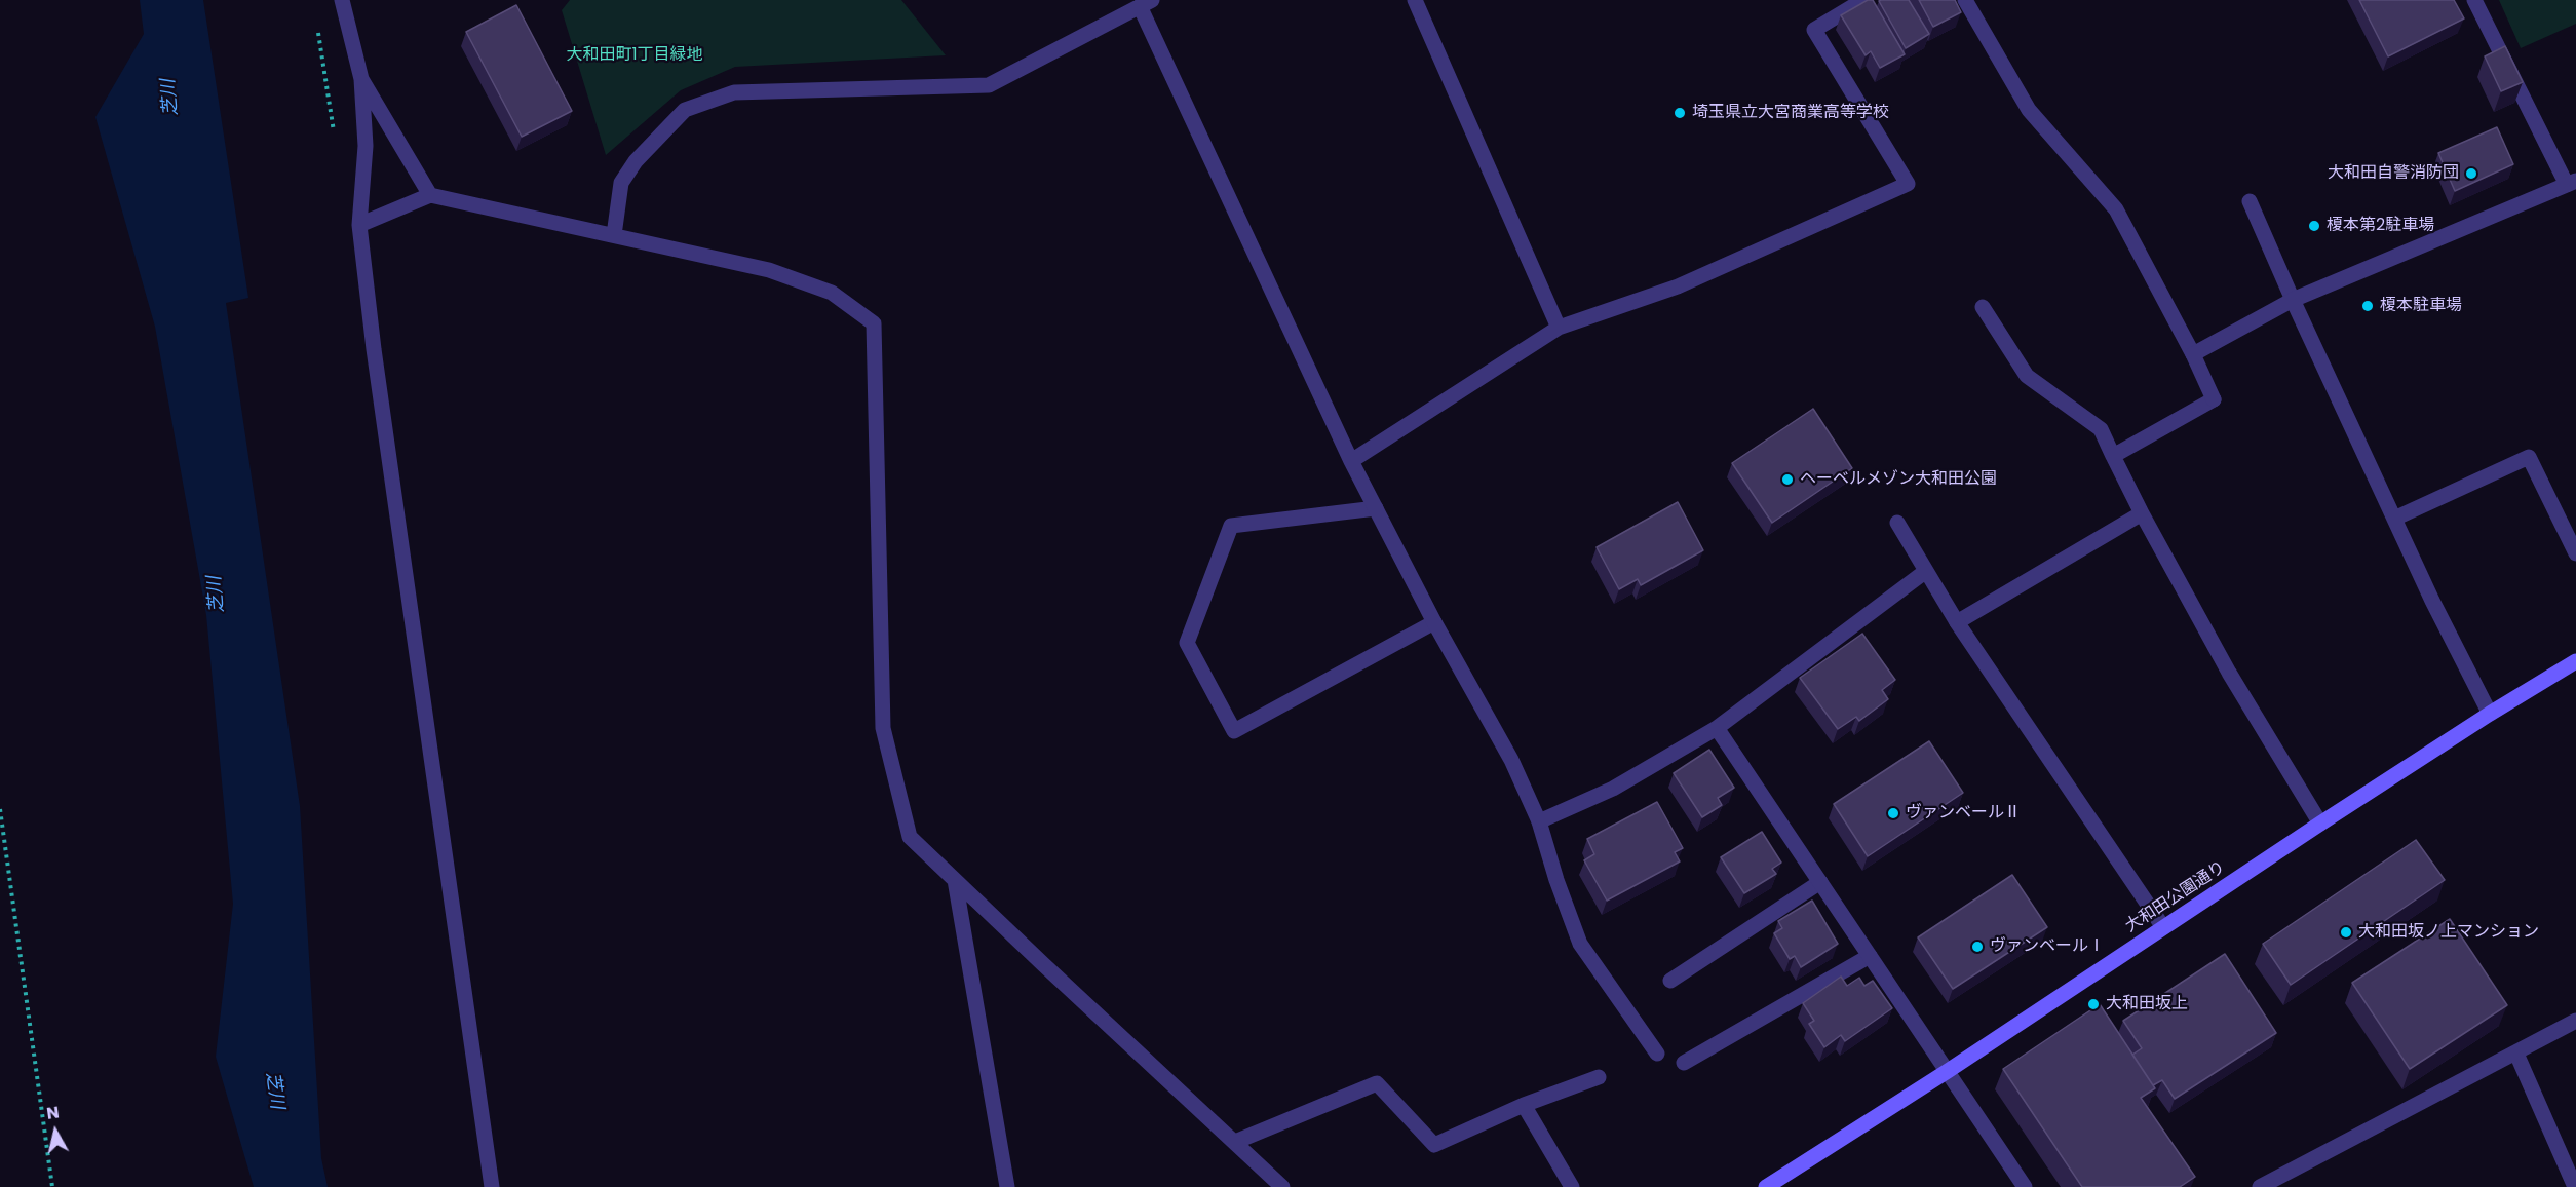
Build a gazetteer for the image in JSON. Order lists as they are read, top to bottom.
{
  "streets": {
    "street": ["大和田公園通り"]
  },
  "water": ["芝川"],
  "parks": ["大和田町1丁目緑地"],
  "places": [
    "埼玉県立大宮商業高等学校",
    "大和田自警消防団",
    "榎本第2駐車場",
    "榎本駐車場",
    "ヘーベルメゾン大和田公園",
    "ヴァンベールⅡ",
    "大和田坂ノ上マンション",
    "ヴァンベールⅠ",
    "大和田坂上"
  ],
  "north": "top"
}
